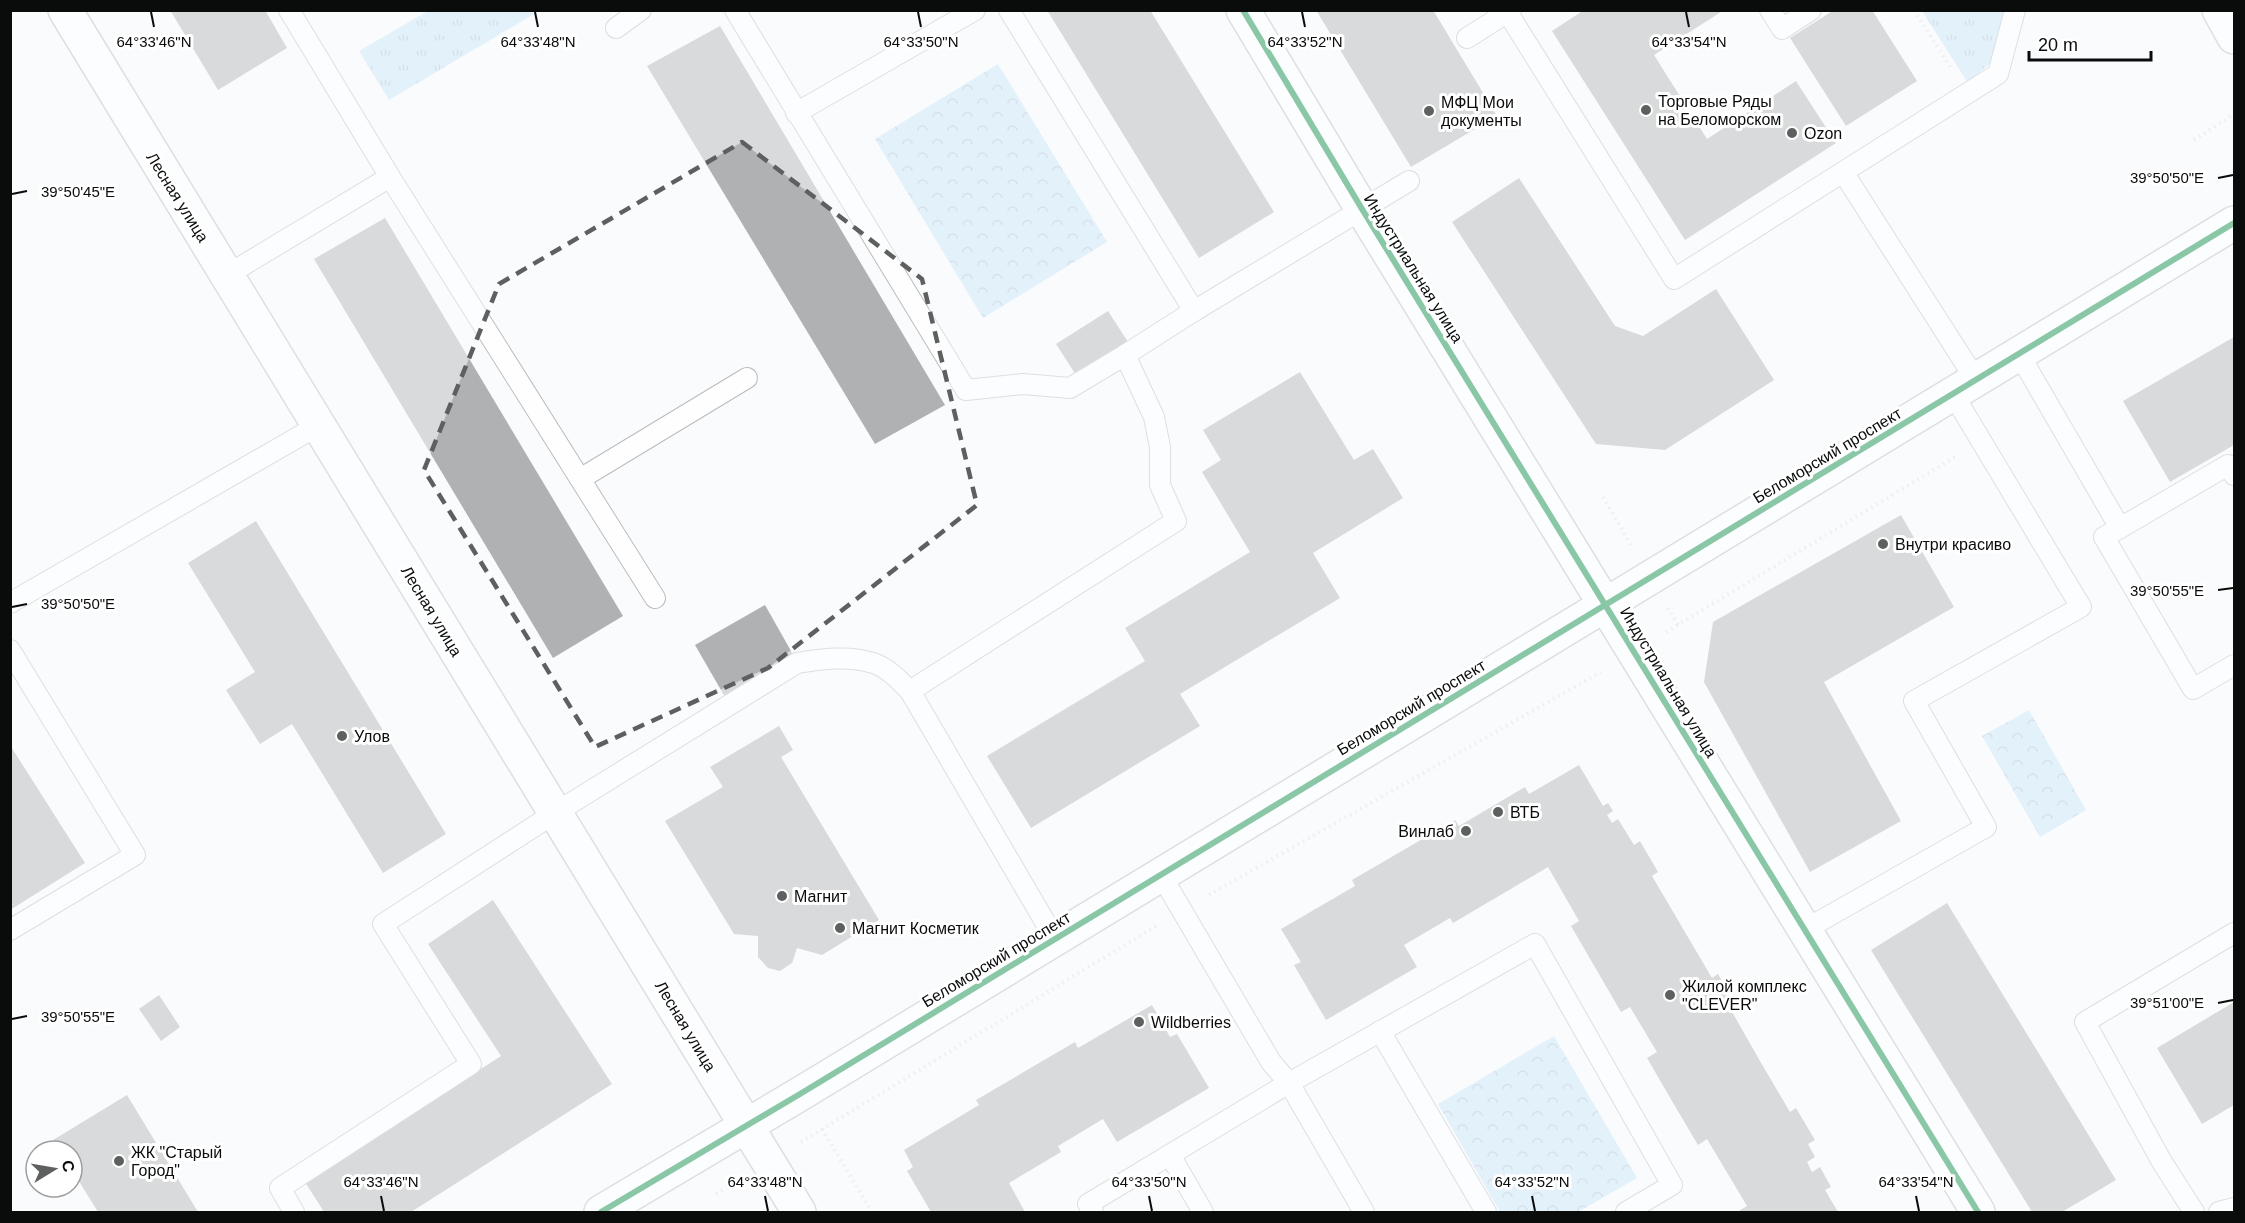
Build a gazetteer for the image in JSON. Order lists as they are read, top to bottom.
{
  "streets": {
    "street": ["Лесная улица", "Индустриальная улица", "Беломорский проспект"]
  },
  "crossings": [
    ["Лесная улица", "Беломорский проспект"],
    ["Индустриальная улица", "Беломорский проспект"]
  ],
  "places": [
    "Торговые Ряды на Беломорском",
    "МФЦ Мои документы",
    "Ozon",
    "Внутри красиво",
    "Улов",
    "ВТБ",
    "Винлаб",
    "Магнит",
    "Магнит Косметик",
    "Жилой комплекс \"СLEVER\"",
    "Wildberries",
    "ЖК \"Старый Город\""
  ],
  "scale_bar": "20 m",
  "north": "right",
  "coordinates": [
    "64°33'46\"N",
    "64°33'48\"N",
    "64°33'50\"N",
    "64°33'52\"N",
    "64°33'54\"N",
    "39°50'50\"E",
    "39°50'45\"E",
    "39°50'55\"E",
    "39°51'00\"E"
  ]
}
